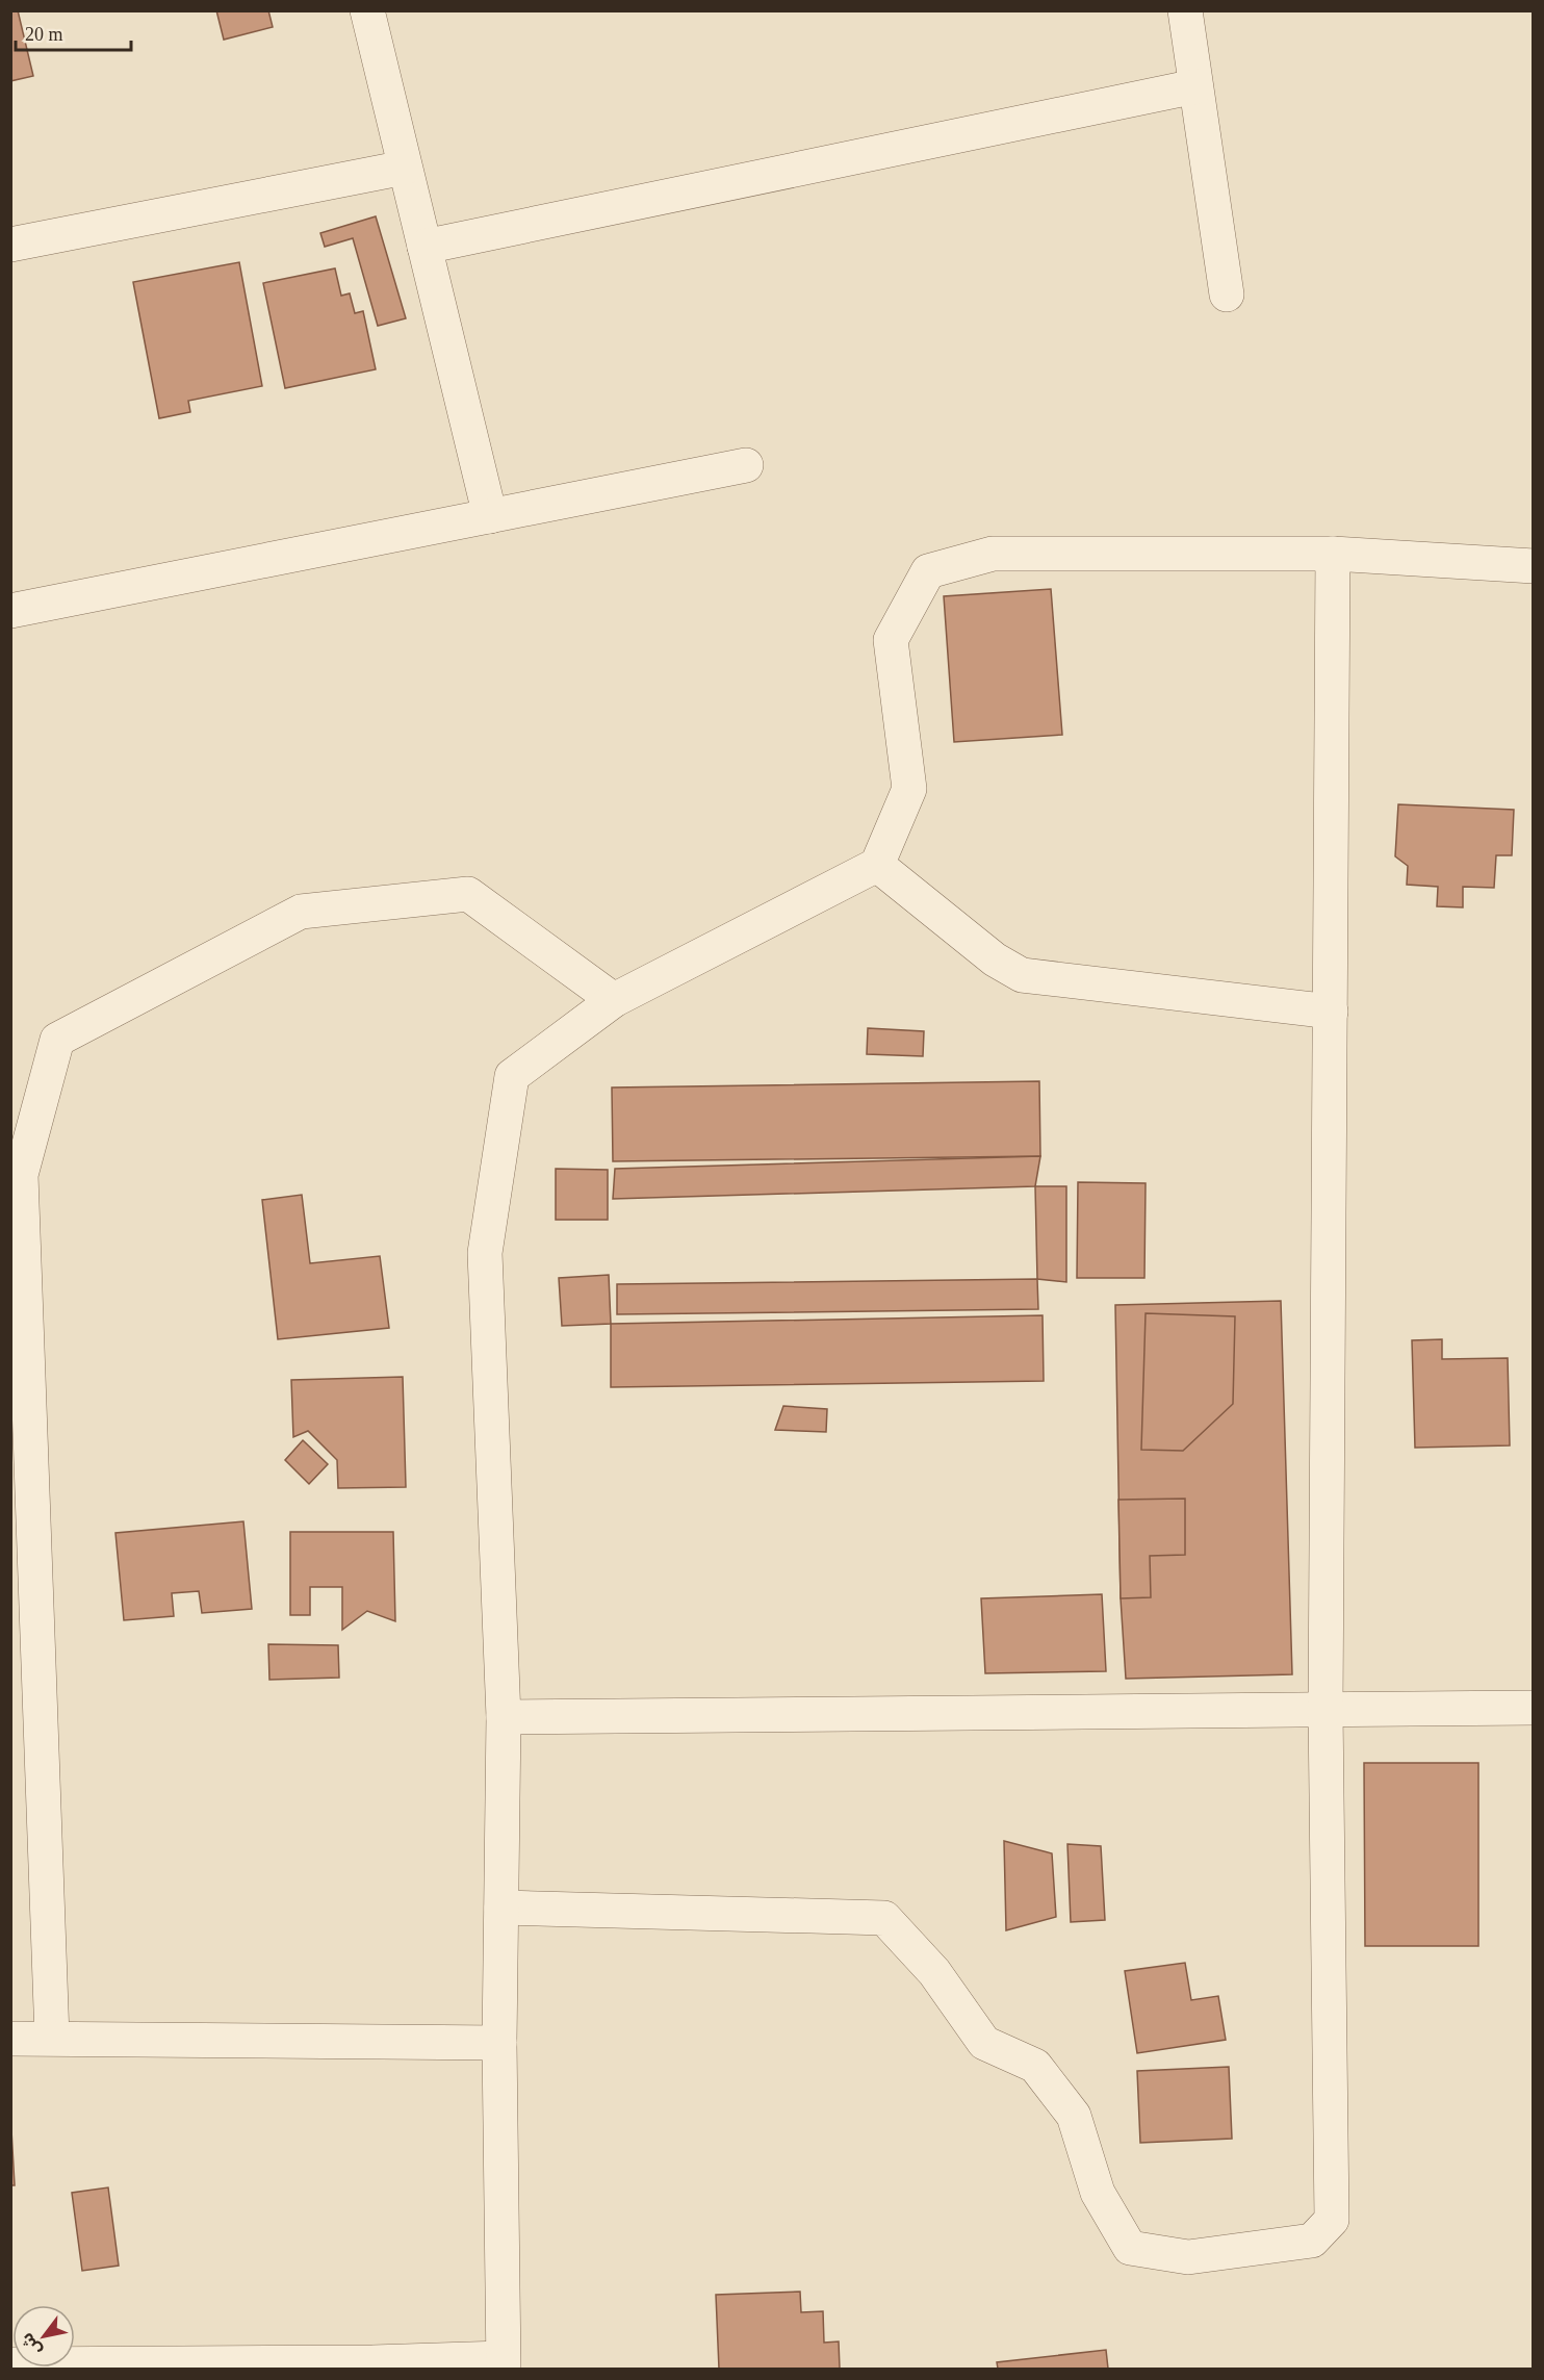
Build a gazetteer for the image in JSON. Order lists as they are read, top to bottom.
{
  "scale_bar": "20 m",
  "north": "bottom left"
}
